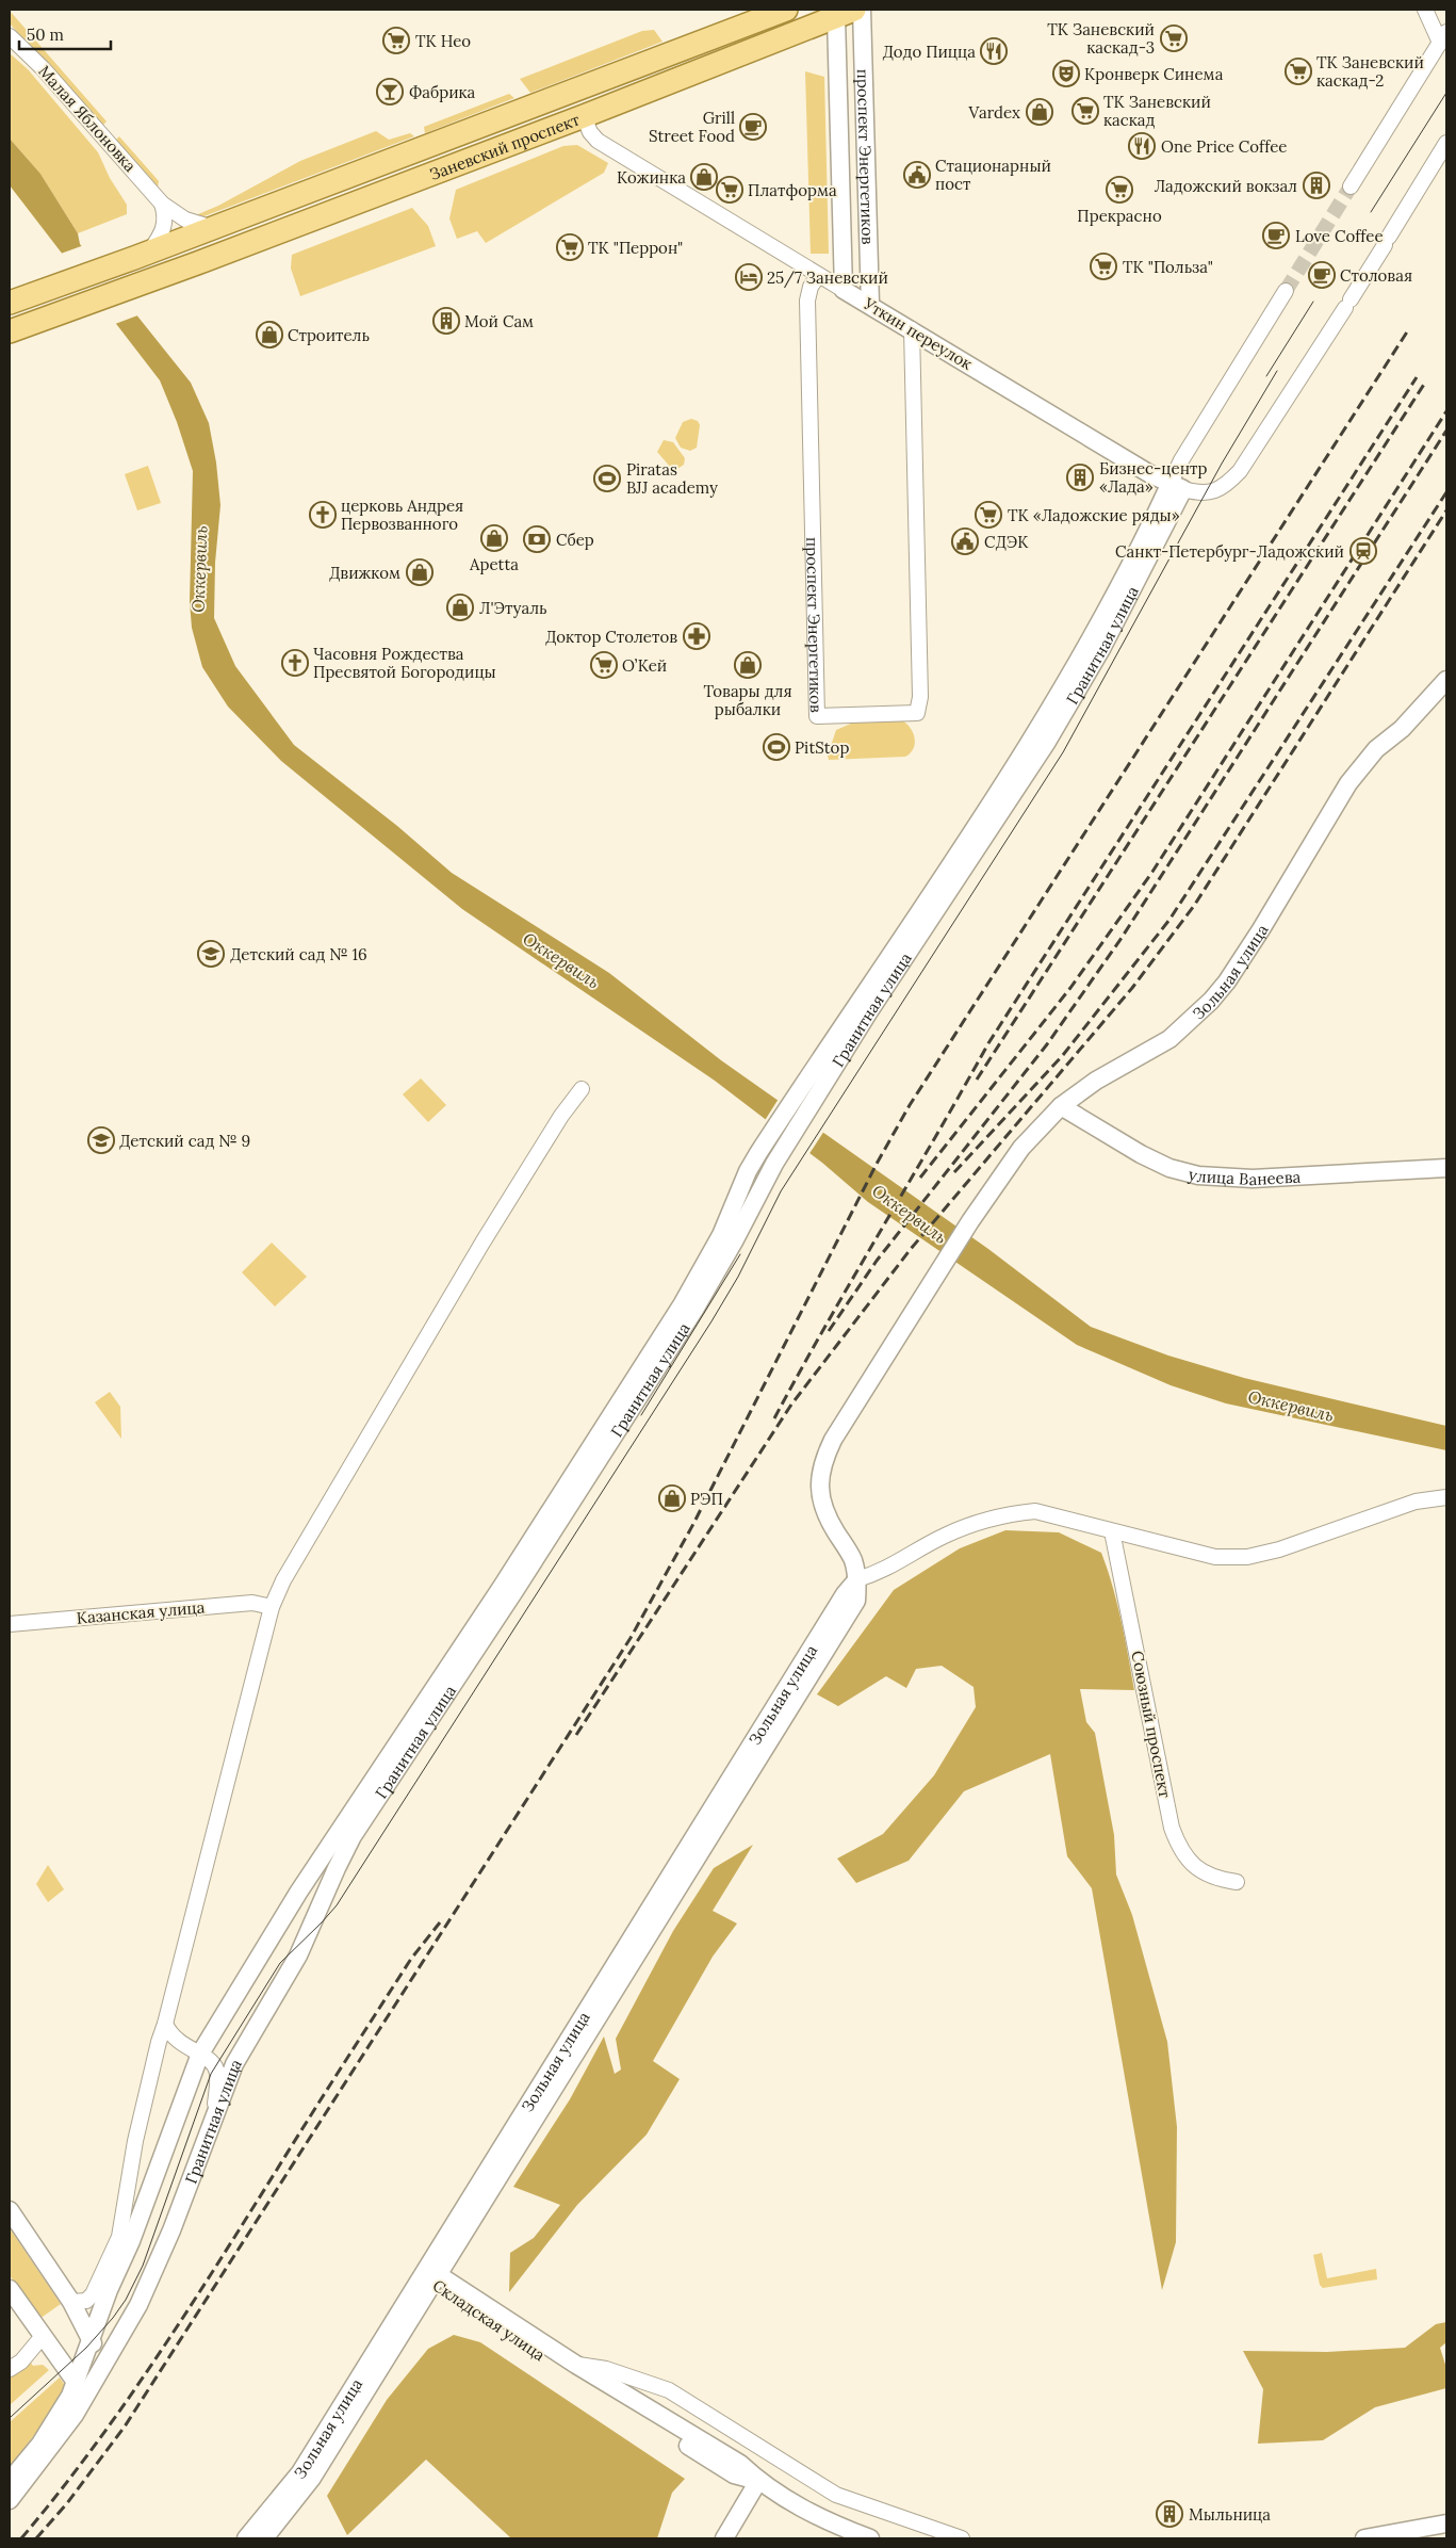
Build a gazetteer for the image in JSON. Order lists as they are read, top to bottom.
{
  "streets": {
    "main road": ["Заневский проспект"],
    "street": [
      "Малая Яблоновка",
      "проспект Энергетиков",
      "Уткин переулок",
      "Гранитная улица",
      "Зольная улица",
      "улица Ванеева",
      "Казанская улица",
      "Союзный проспект",
      "Складская улица"
    ]
  },
  "crossings": [
    ["Малая Яблоновка", "Заневский проспект"],
    ["Заневский проспект", "проспект Энергетиков"],
    ["Заневский проспект", "Уткин переулок"],
    ["проспект Энергетиков", "Уткин переулок"],
    ["Уткин переулок", "Гранитная улица"],
    ["Гранитная улица", "Казанская улица"],
    ["Зольная улица", "улица Ванеева"],
    ["Зольная улица", "Складская улица"]
  ],
  "water": ["Оккервиль"],
  "places": {
    "supermarket": [
      "ТК Заневский каскад-3",
      "ТК Нео",
      "ТК Заневский каскад-2",
      "ТК Заневский каскад",
      "Платформа",
      "Прекрасно",
      "ТК \"Перрон\"",
      "ТК \"Польза\"",
      "ТК «Ладожские ряды»",
      "О’Кей"
    ],
    "restaurant": ["Додо Пицца", "One Price Coffee"],
    "theatre": ["Кронверк Синема"],
    "bar": ["Фабрика"],
    "shop": [
      "Vardex",
      "Кожинка",
      "Строитель",
      "Apetta",
      "Движком",
      "Л'Этуаль",
      "Товары для рыбалки",
      "РЭП"
    ],
    "cafe": ["Grill Street Food", "Love Coffee", "Столовая"],
    "public building": ["Стационарный пост", "СДЭК"],
    "building": [
      "Ладожский вокзал",
      "Мой Сам",
      "Бизнес-центр «Лада»",
      "Мыльница"
    ],
    "hotel": ["25/7 Заневский"],
    "sports": ["Piratas BJJ academy", "PitStop"],
    "church": ["церковь Андрея Первозванного", "Часовня Рождества Пресвятой Богородицы"],
    "bank": ["Сбер"],
    "station": ["Санкт-Петербург-Ладожский"],
    "pharmacy": ["Доктор Столетов"],
    "school or university": ["Детский сад № 16", "Детский сад № 9"]
  },
  "scale_bar": "50 m"
}
